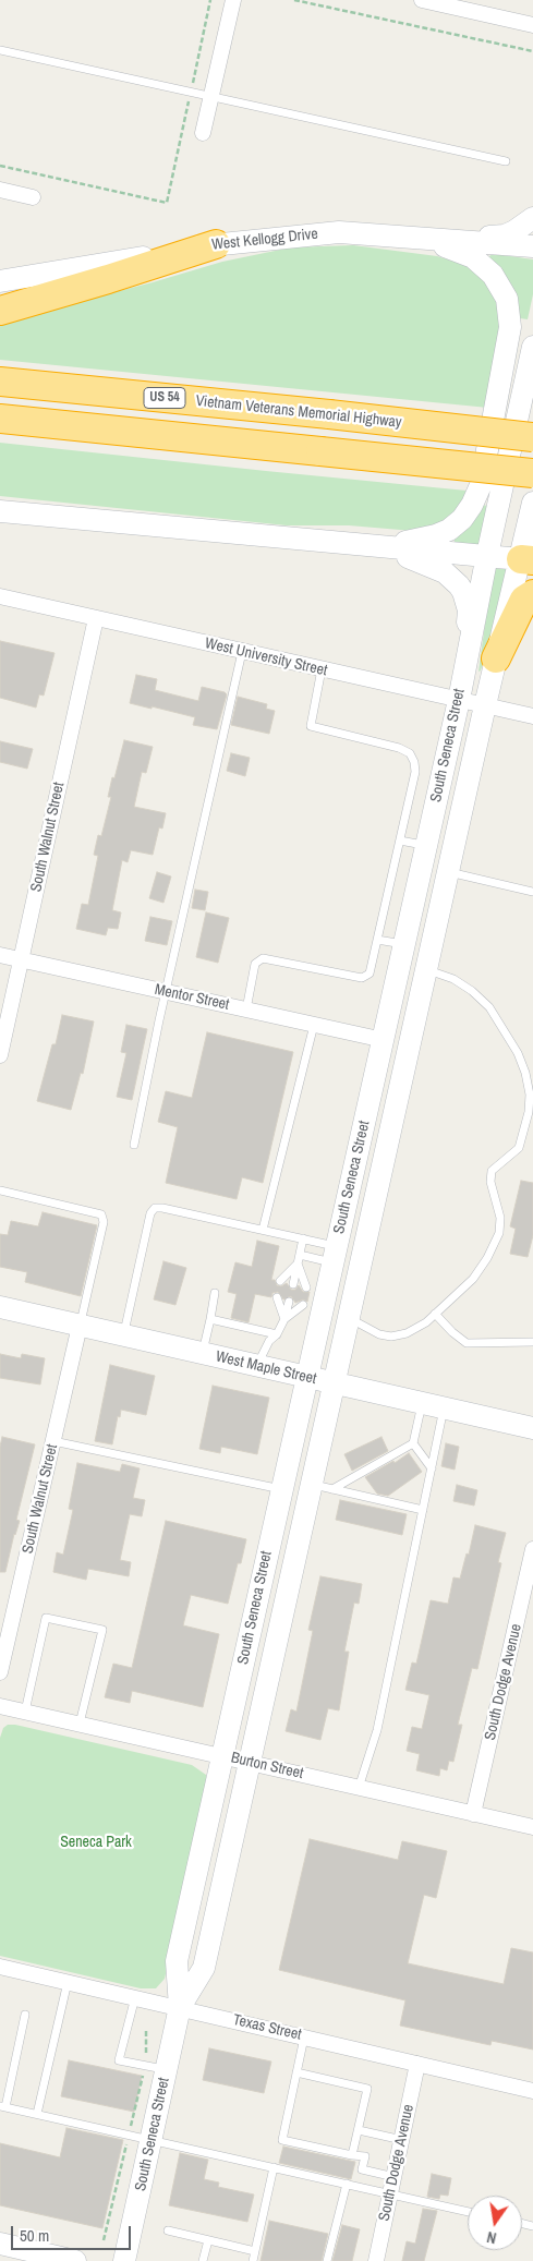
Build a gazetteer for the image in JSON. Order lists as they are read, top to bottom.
{
  "streets": {
    "highway": ["US 54", "Vietnam Veterans Memorial Highway"],
    "street": [
      "West Kellogg Drive",
      "West University Street",
      "South Seneca Street",
      "South Walnut Street",
      "Mentor Street",
      "West Maple Street",
      "South Dodge Avenue",
      "Burton Street",
      "Texas Street"
    ]
  },
  "crossings": [
    ["West University Street", "South Seneca Street"],
    ["West University Street", "South Walnut Street"],
    ["South Seneca Street", "Mentor Street"],
    ["South Seneca Street", "West Maple Street"],
    ["South Seneca Street", "Burton Street"],
    ["South Seneca Street", "Texas Street"],
    ["South Walnut Street", "Mentor Street"],
    ["South Walnut Street", "West Maple Street"],
    ["South Dodge Avenue", "Burton Street"],
    ["South Dodge Avenue", "Texas Street"]
  ],
  "parks": ["Seneca Park"],
  "scale_bar": "50 m",
  "north": "bottom"
}
